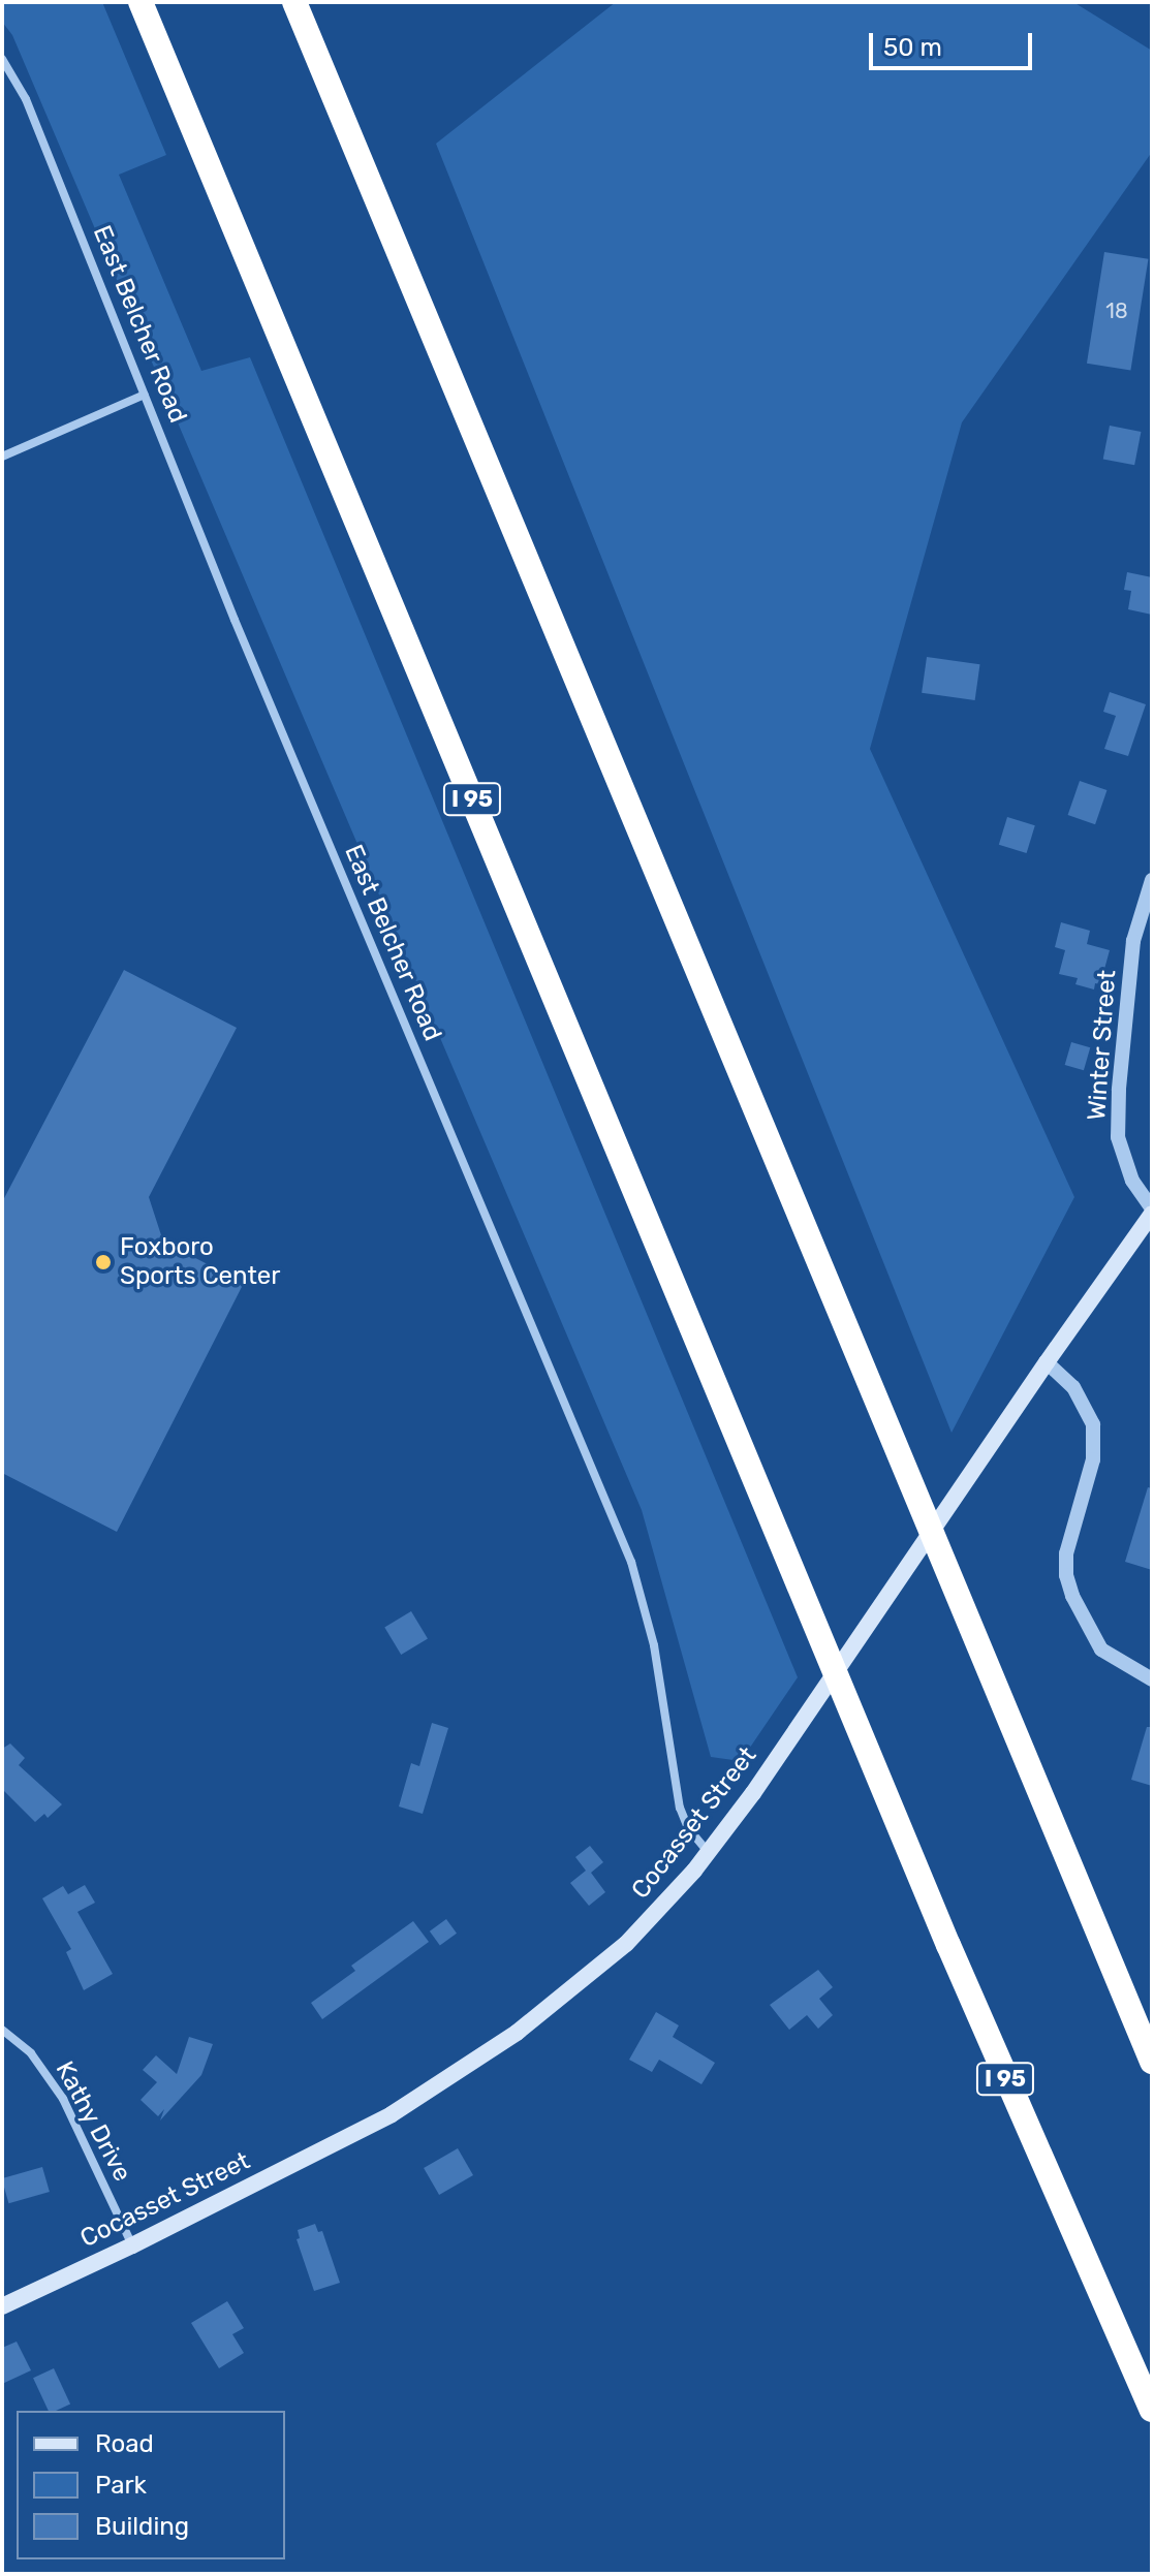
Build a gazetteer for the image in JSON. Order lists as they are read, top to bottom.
{
  "streets": {
    "highway": ["I 95"],
    "main road": ["Cocasset Street"],
    "street": ["East Belcher Road", "Winter Street", "Kathy Drive"]
  },
  "crossings": [
    ["East Belcher Road", "Cocasset Street"],
    ["Winter Street", "Cocasset Street"],
    ["Cocasset Street", "Kathy Drive"]
  ],
  "places": ["Foxboro Sports Center"],
  "house_numbers": ["18"],
  "legend": ["Road", "Park", "Building"],
  "scale_bar": "50 m"
}
